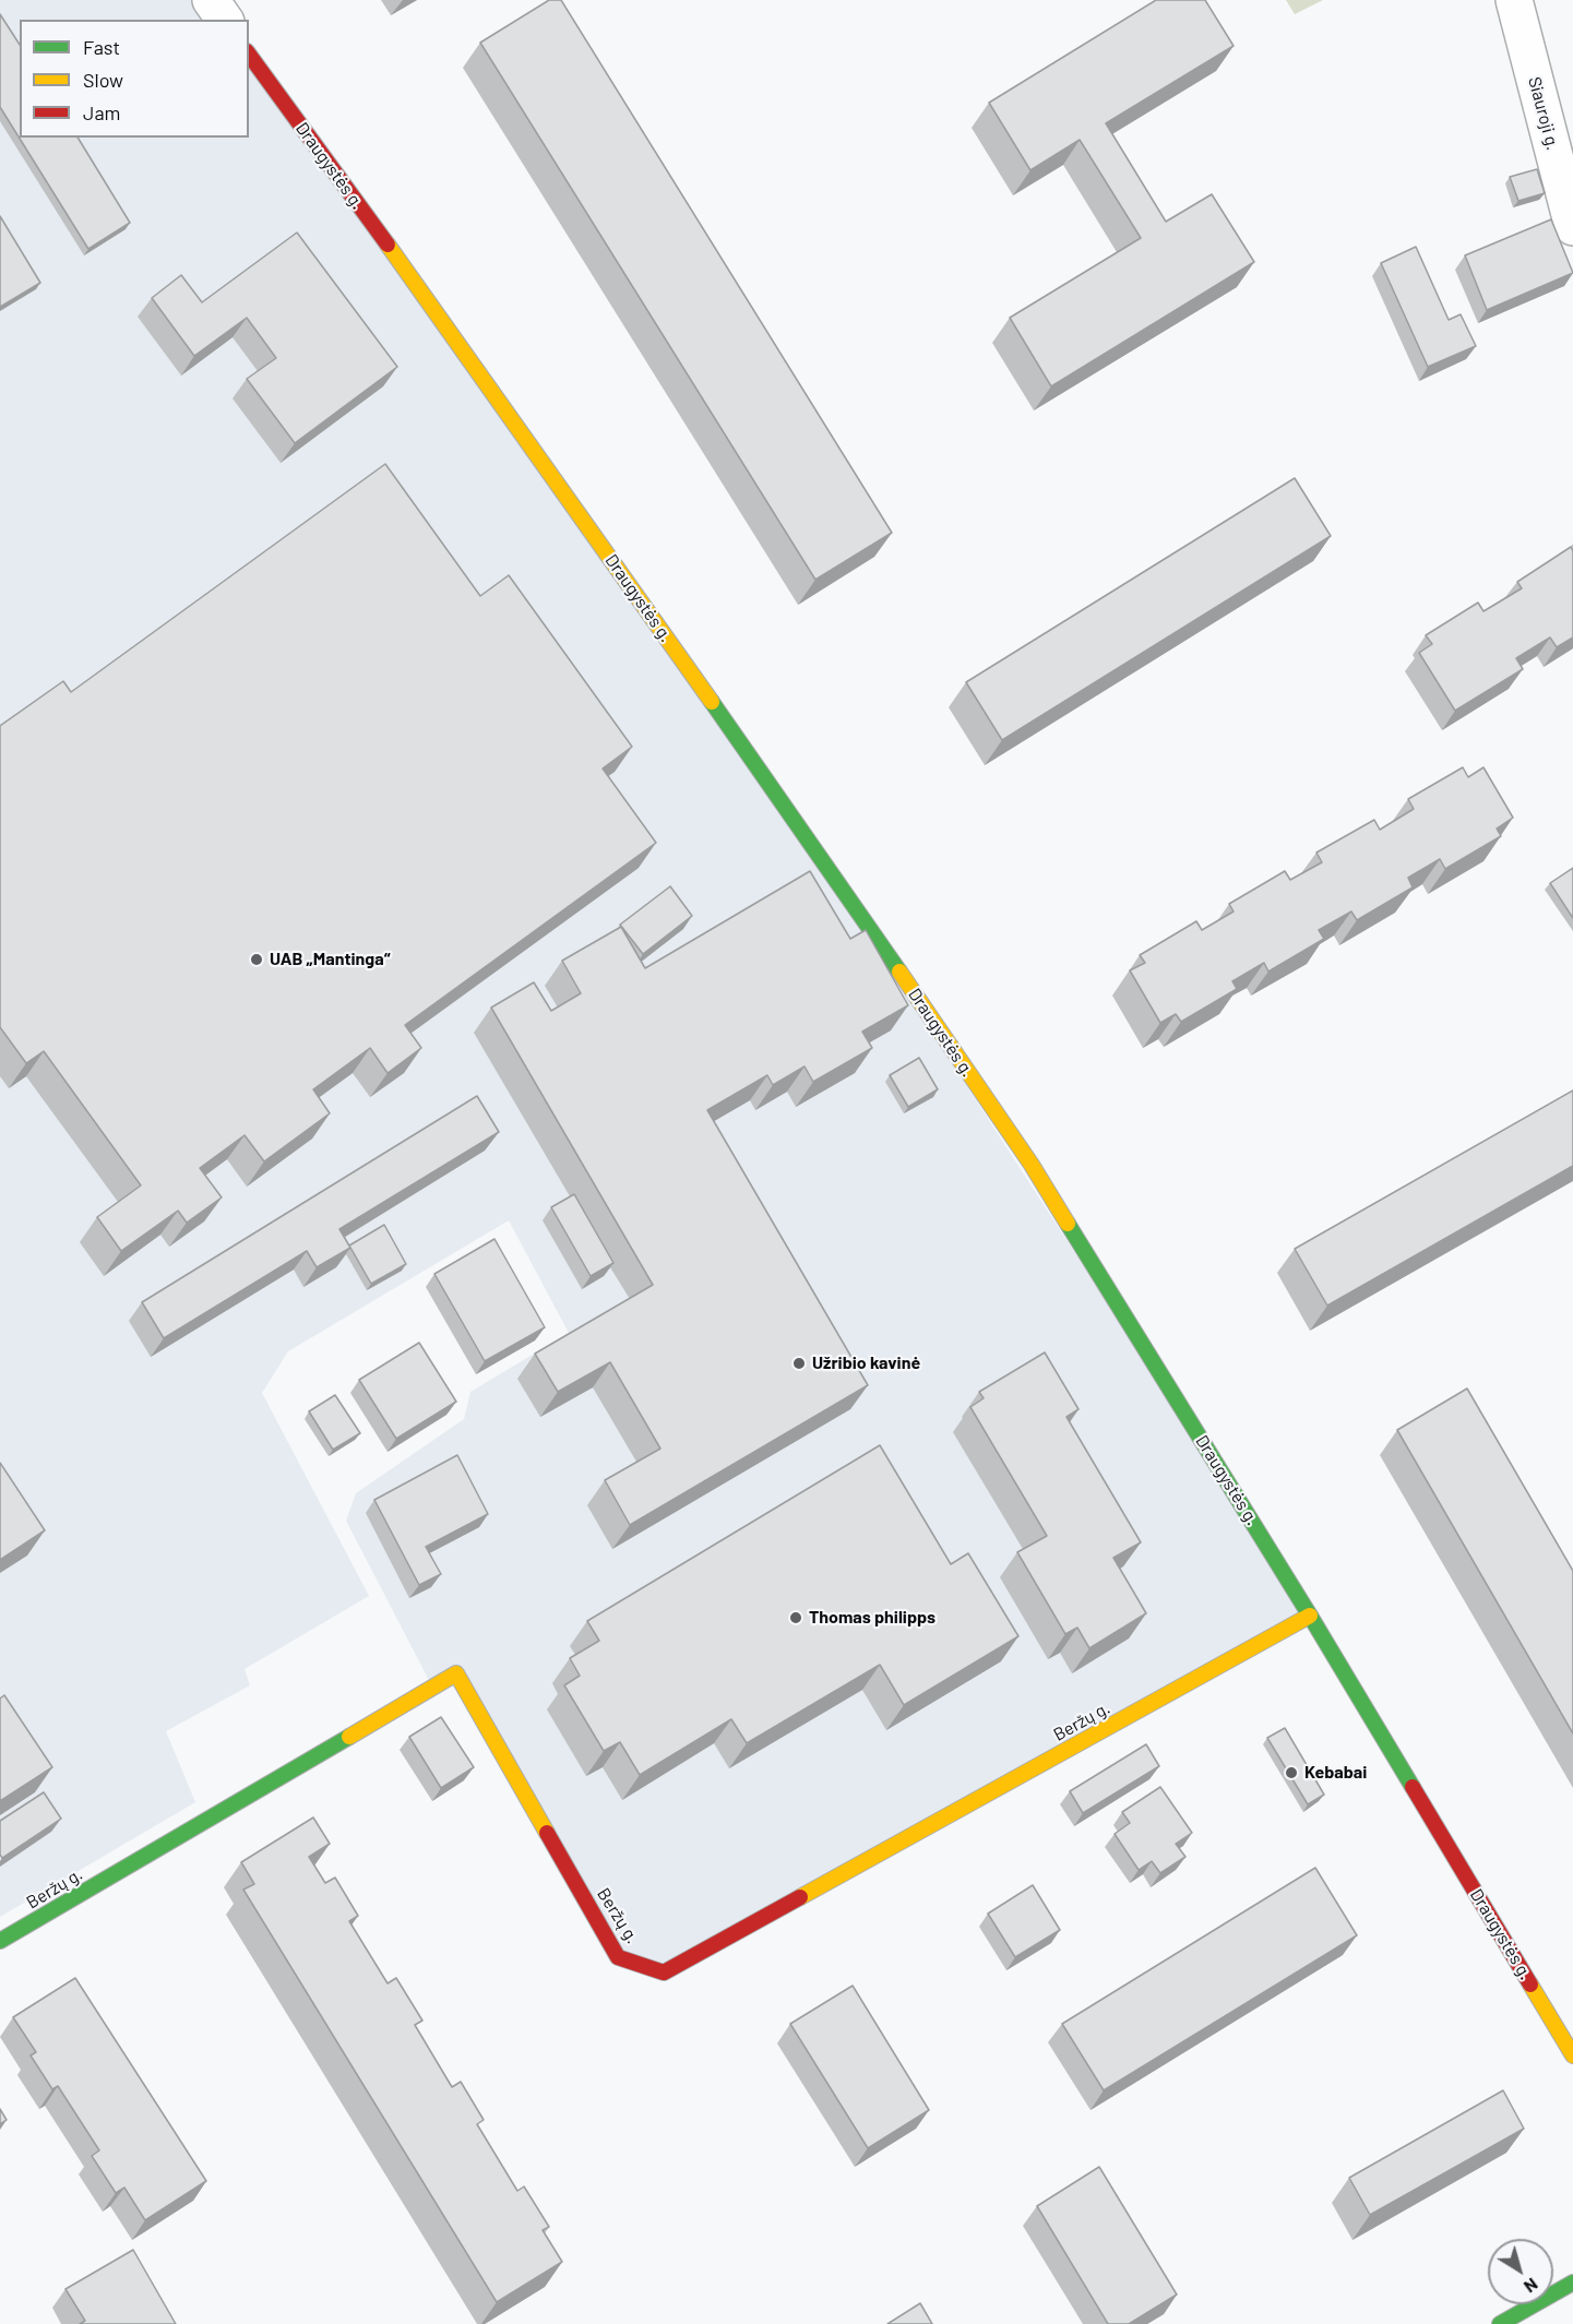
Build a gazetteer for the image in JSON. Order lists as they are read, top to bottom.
{
  "streets": {
    "street": ["Siauroji g.", "Draugystės g.", "Beržų g."]
  },
  "crossings": [
    ["Draugystės g.", "Beržų g."]
  ],
  "places": [
    "UAB „Mantinga“",
    "Užribio kavinė",
    "Thomas philipps",
    "Kebabai"
  ],
  "legend": ["Fast", "Slow", "Jam"],
  "north": "bottom right"
}
